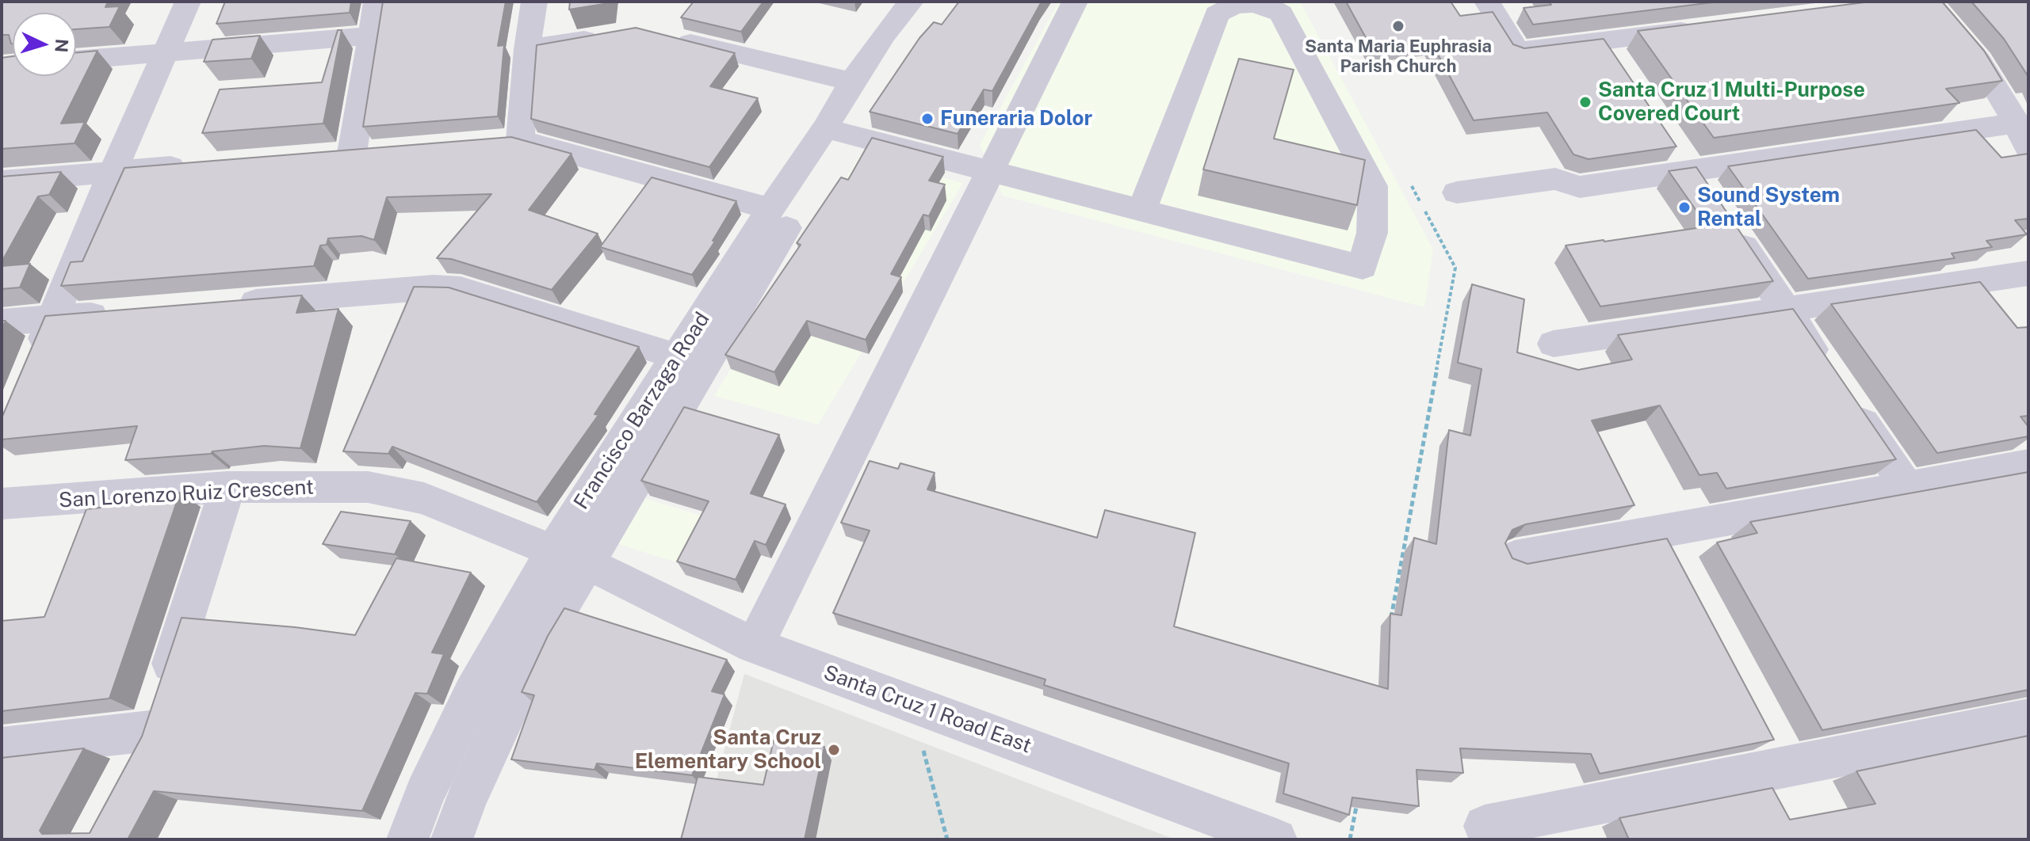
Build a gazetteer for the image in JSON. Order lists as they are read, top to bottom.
{
  "streets": {
    "street": ["Francisco Barzaga Road", "San Lorenzo Ruiz Crescent", "Santa Cruz 1 Road East"]
  },
  "crossings": [
    ["Francisco Barzaga Road", "San Lorenzo Ruiz Crescent"],
    ["Francisco Barzaga Road", "Santa Cruz 1 Road East"],
    ["San Lorenzo Ruiz Crescent", "Santa Cruz 1 Road East"]
  ],
  "places": [
    "Santa Maria Euphrasia Parish Church",
    "Santa Cruz 1 Multi-Purpose Covered Court",
    "Funeraria Dolor",
    "Sound System Rental",
    "Santa Cruz Elementary School"
  ],
  "north": "right"
}
